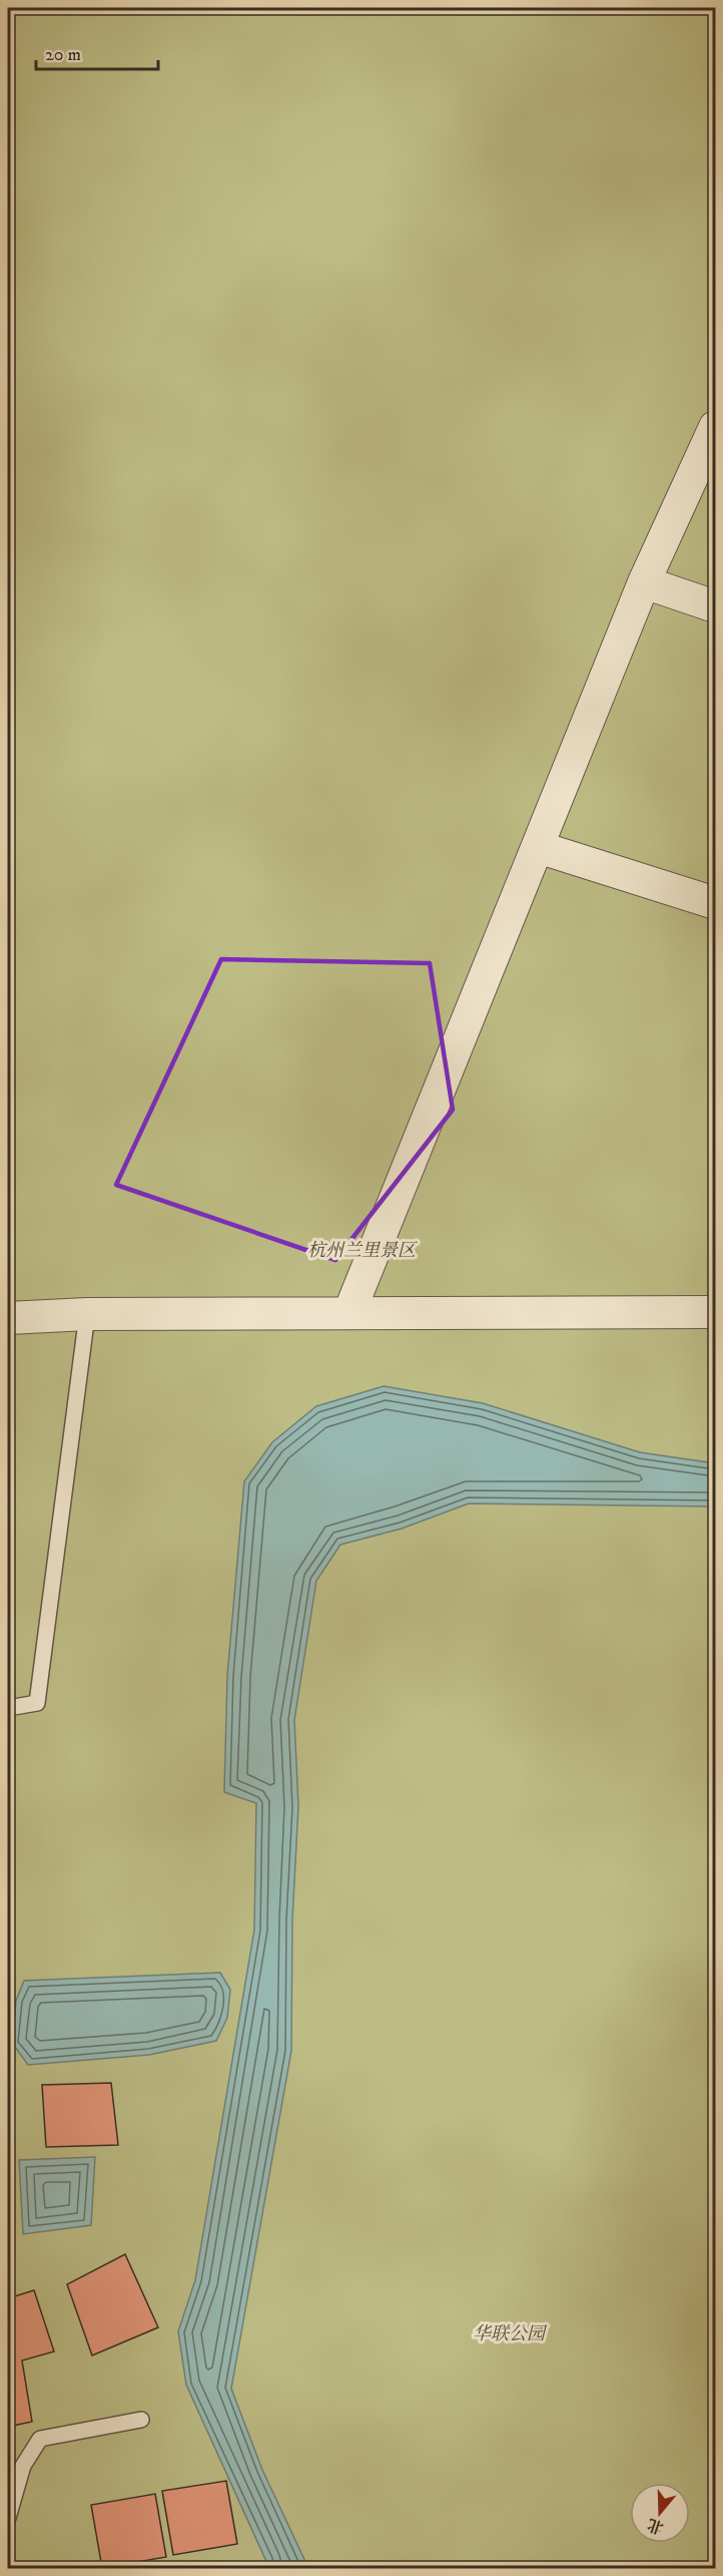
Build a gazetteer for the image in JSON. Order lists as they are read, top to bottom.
{
  "parks": ["杭州兰里景区", "华联公园"],
  "scale_bar": "20 m",
  "north": "bottom"
}
